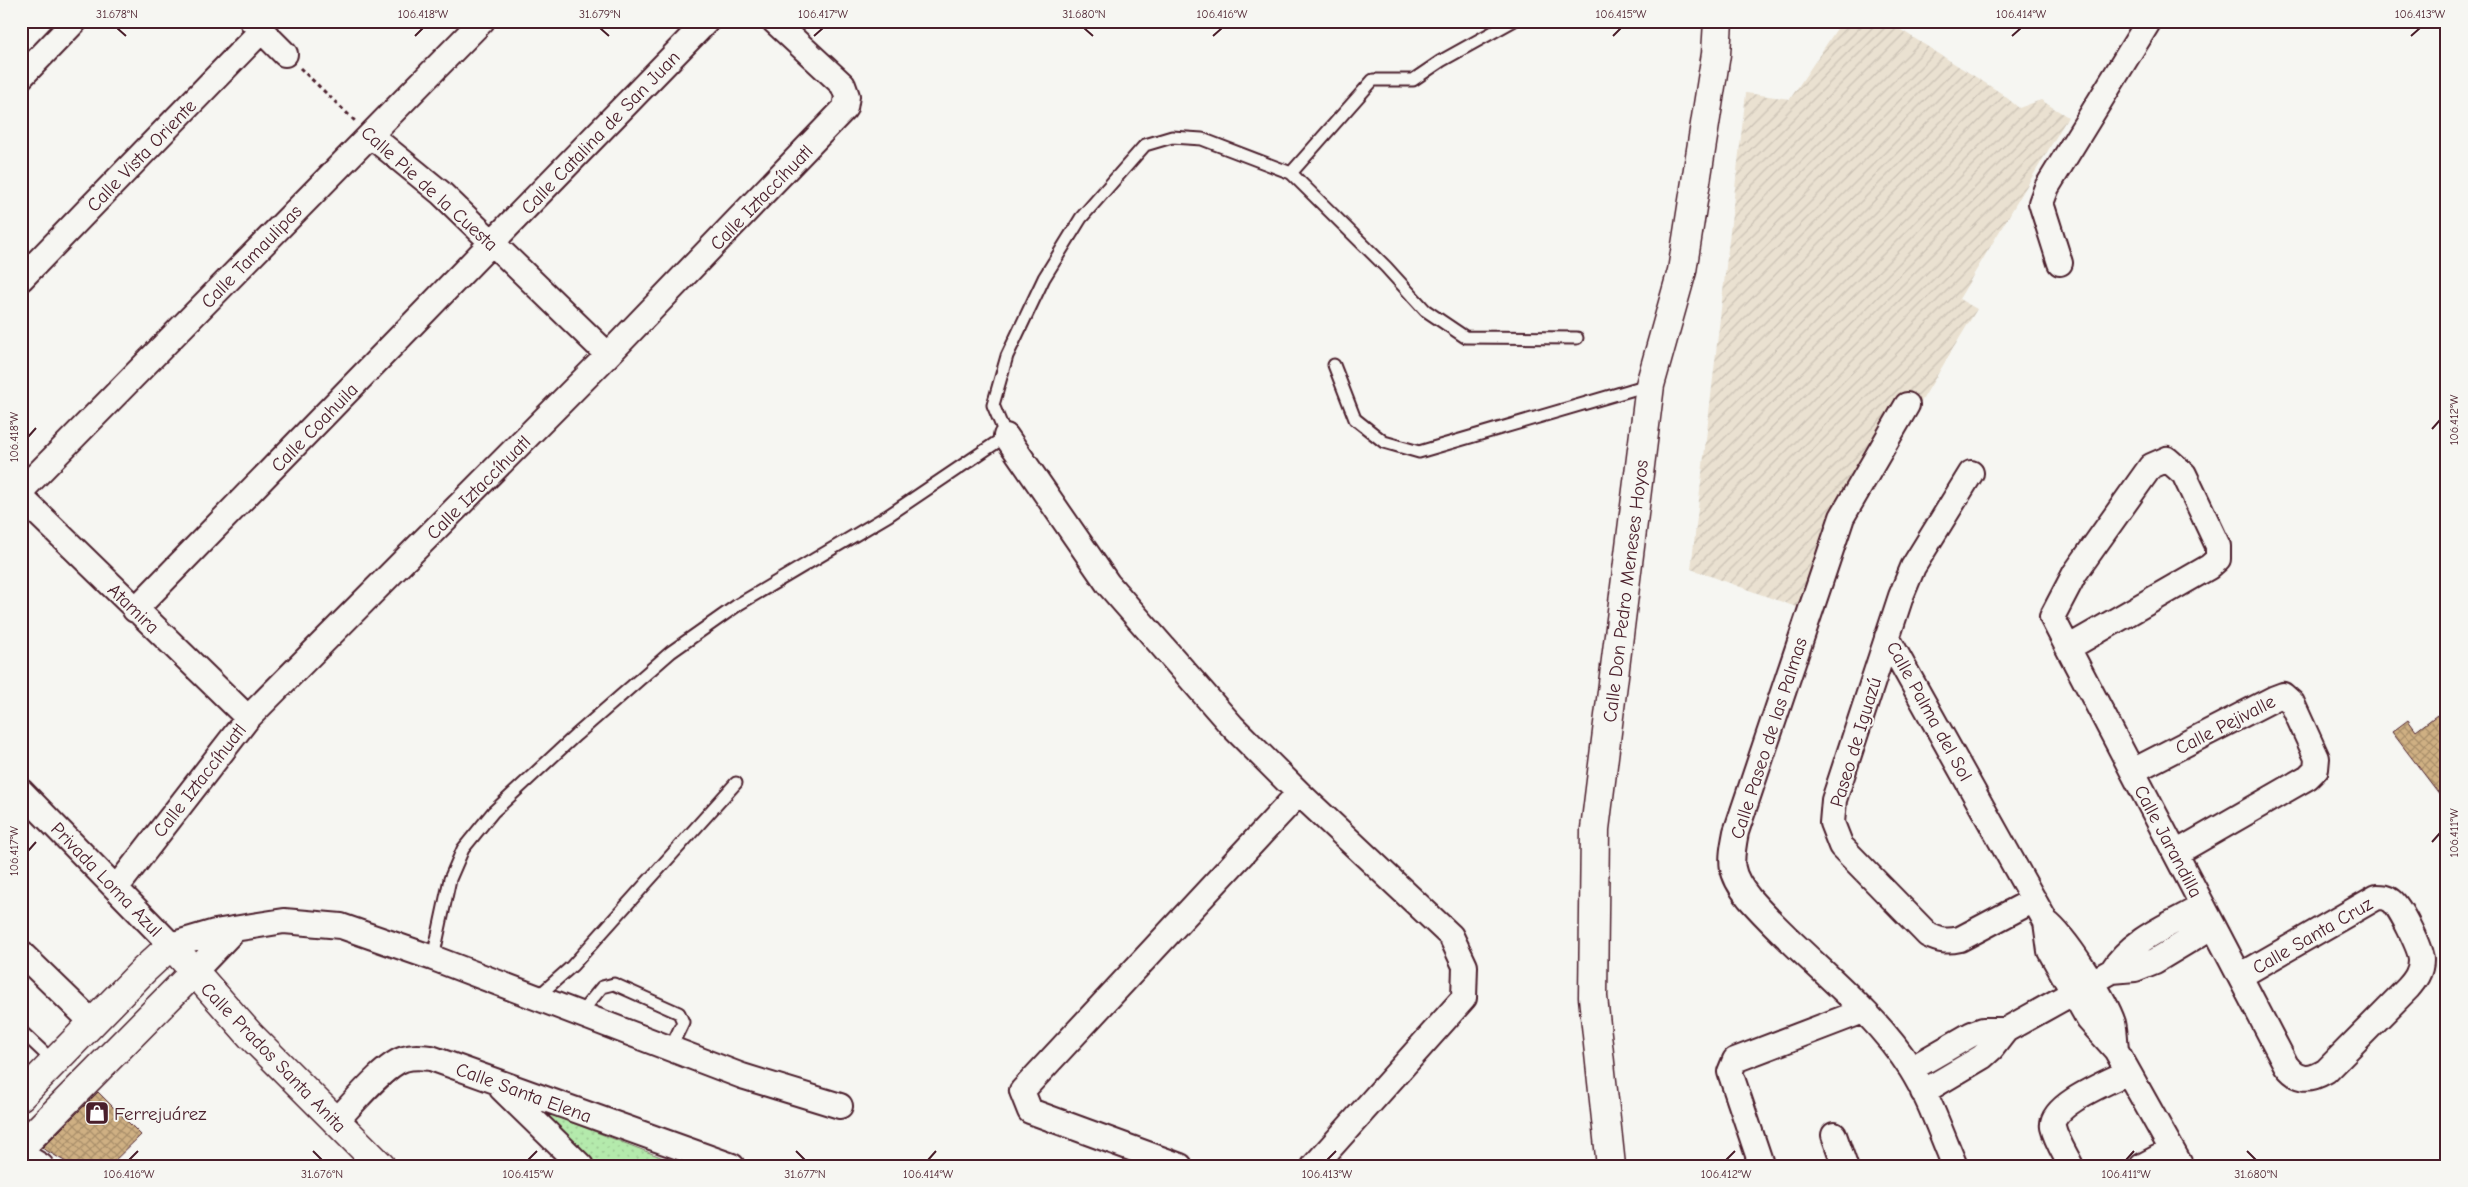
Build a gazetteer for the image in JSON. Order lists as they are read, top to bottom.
{
  "streets": {
    "street": [
      "Calle Catalina de San Juan",
      "Calle Vista Oriente",
      "Calle Pie de la Cuesta",
      "Calle Iztaccíhuatl",
      "Calle Tamaulipas",
      "Calle Coahuila",
      "Calle Don Pedro Meneses Hoyos",
      "Atamira",
      "Calle Palma del Sol",
      "Calle Pejivalle",
      "Calle Paseo de las Palmas",
      "Paseo de Iguazú",
      "Calle Jarandilla",
      "Privada Loma Azul",
      "Calle Santa Cruz",
      "Calle Prados Santa Anita",
      "Calle Santa Elena"
    ]
  },
  "crossings": [
    ["Calle Catalina de San Juan", "Calle Pie de la Cuesta"],
    ["Calle Catalina de San Juan", "Calle Coahuila"],
    ["Calle Pie de la Cuesta", "Calle Iztaccíhuatl"],
    ["Calle Pie de la Cuesta", "Calle Tamaulipas"],
    ["Calle Pie de la Cuesta", "Calle Coahuila"],
    ["Calle Iztaccíhuatl", "Atamira"],
    ["Calle Iztaccíhuatl", "Privada Loma Azul"],
    ["Calle Coahuila", "Atamira"],
    ["Calle Palma del Sol", "Paseo de Iguazú"],
    ["Calle Pejivalle", "Calle Jarandilla"],
    ["Calle Jarandilla", "Calle Santa Cruz"],
    ["Privada Loma Azul", "Calle Prados Santa Anita"],
    ["Calle Prados Santa Anita", "Calle Santa Elena"]
  ],
  "places": {
    "shop": ["Ferrejuárez"]
  },
  "coordinates": [
    "31.678°N",
    "106.418°W",
    "31.679°N",
    "106.417°W",
    "31.680°N",
    "106.416°W",
    "106.415°W",
    "106.414°W",
    "106.413°W",
    "106.412°W",
    "106.411°W",
    "31.676°N",
    "31.677°N"
  ]
}
